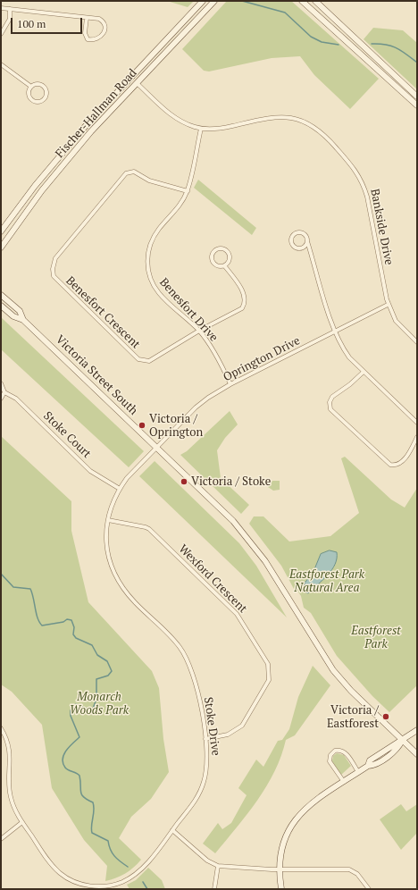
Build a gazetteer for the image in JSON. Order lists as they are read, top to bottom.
{
  "streets": {
    "main road": ["Fischer-Hallman Road", "Victoria Street South"],
    "street": [
      "Bankside Drive",
      "Benesfort Drive",
      "Benesfort Crescent",
      "Oprington Drive",
      "Stoke Court",
      "Wexford Crescent",
      "Stoke Drive"
    ]
  },
  "crossings": [
    ["Fischer-Hallman Road", "Bankside Drive"],
    ["Bankside Drive", "Benesfort Drive"],
    ["Bankside Drive", "Oprington Drive"],
    ["Benesfort Drive", "Benesfort Crescent"],
    ["Benesfort Drive", "Oprington Drive"],
    ["Oprington Drive", "Victoria Street South"],
    ["Oprington Drive", "Stoke Drive"],
    ["Victoria Street South", "Stoke Drive"],
    ["Stoke Court", "Stoke Drive"],
    ["Wexford Crescent", "Stoke Drive"]
  ],
  "parks": ["Eastforest Park Natural Area", "Eastforest Park", "Monarch Woods Park"],
  "places": ["Victoria / Oprington", "Victoria / Stoke", "Victoria / Eastforest"],
  "scale_bar": "100 m"
}
